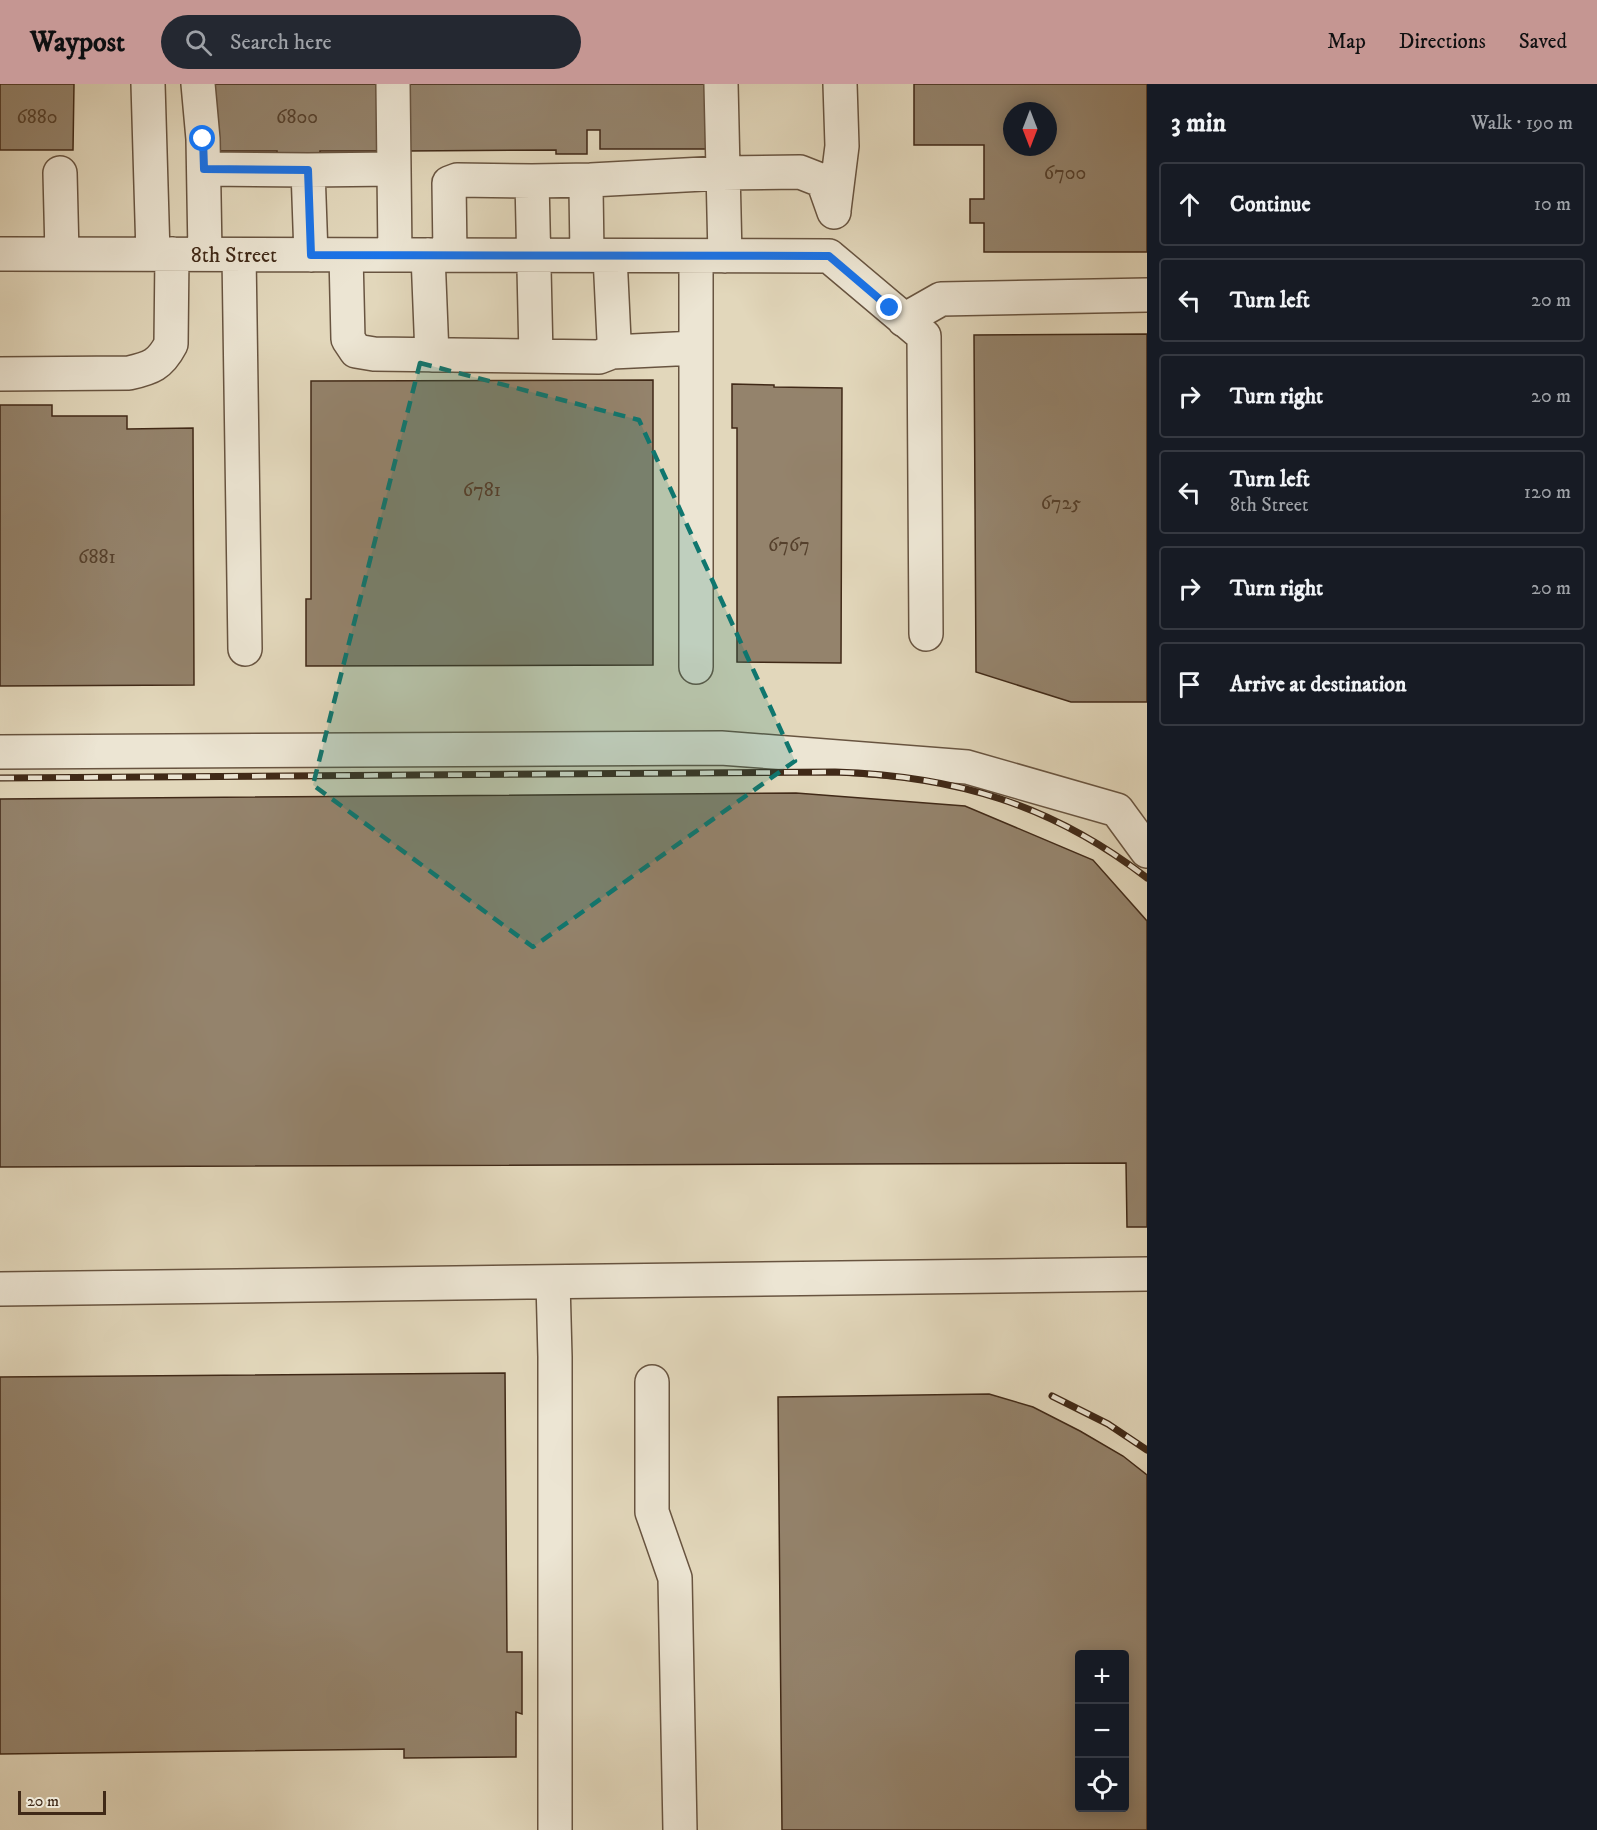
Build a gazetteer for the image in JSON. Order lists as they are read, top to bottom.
{
  "streets": {
    "street": ["8th Street"]
  },
  "house_numbers": [
    "6880",
    "6800",
    "6700",
    "6781",
    "6725",
    "6767",
    "6881"
  ],
  "scale_bar": "20 m",
  "north": "bottom",
  "page": {
    "header": "Waypost",
    "search": "Search here",
    "nav": ["Map", "Directions", "Saved"],
    "heading": ["3 min", "Walk · 190 m"],
    "list": [
      ["Continue", "10 m"],
      ["Turn left", "20 m"],
      ["Turn right", "20 m"],
      ["Turn left", "8th Street", "120 m"],
      ["Turn right", "20 m"],
      "Arrive at destination"
    ],
    "map_buttons": ["+", "−"],
    "scale": "20 m"
  }
}
